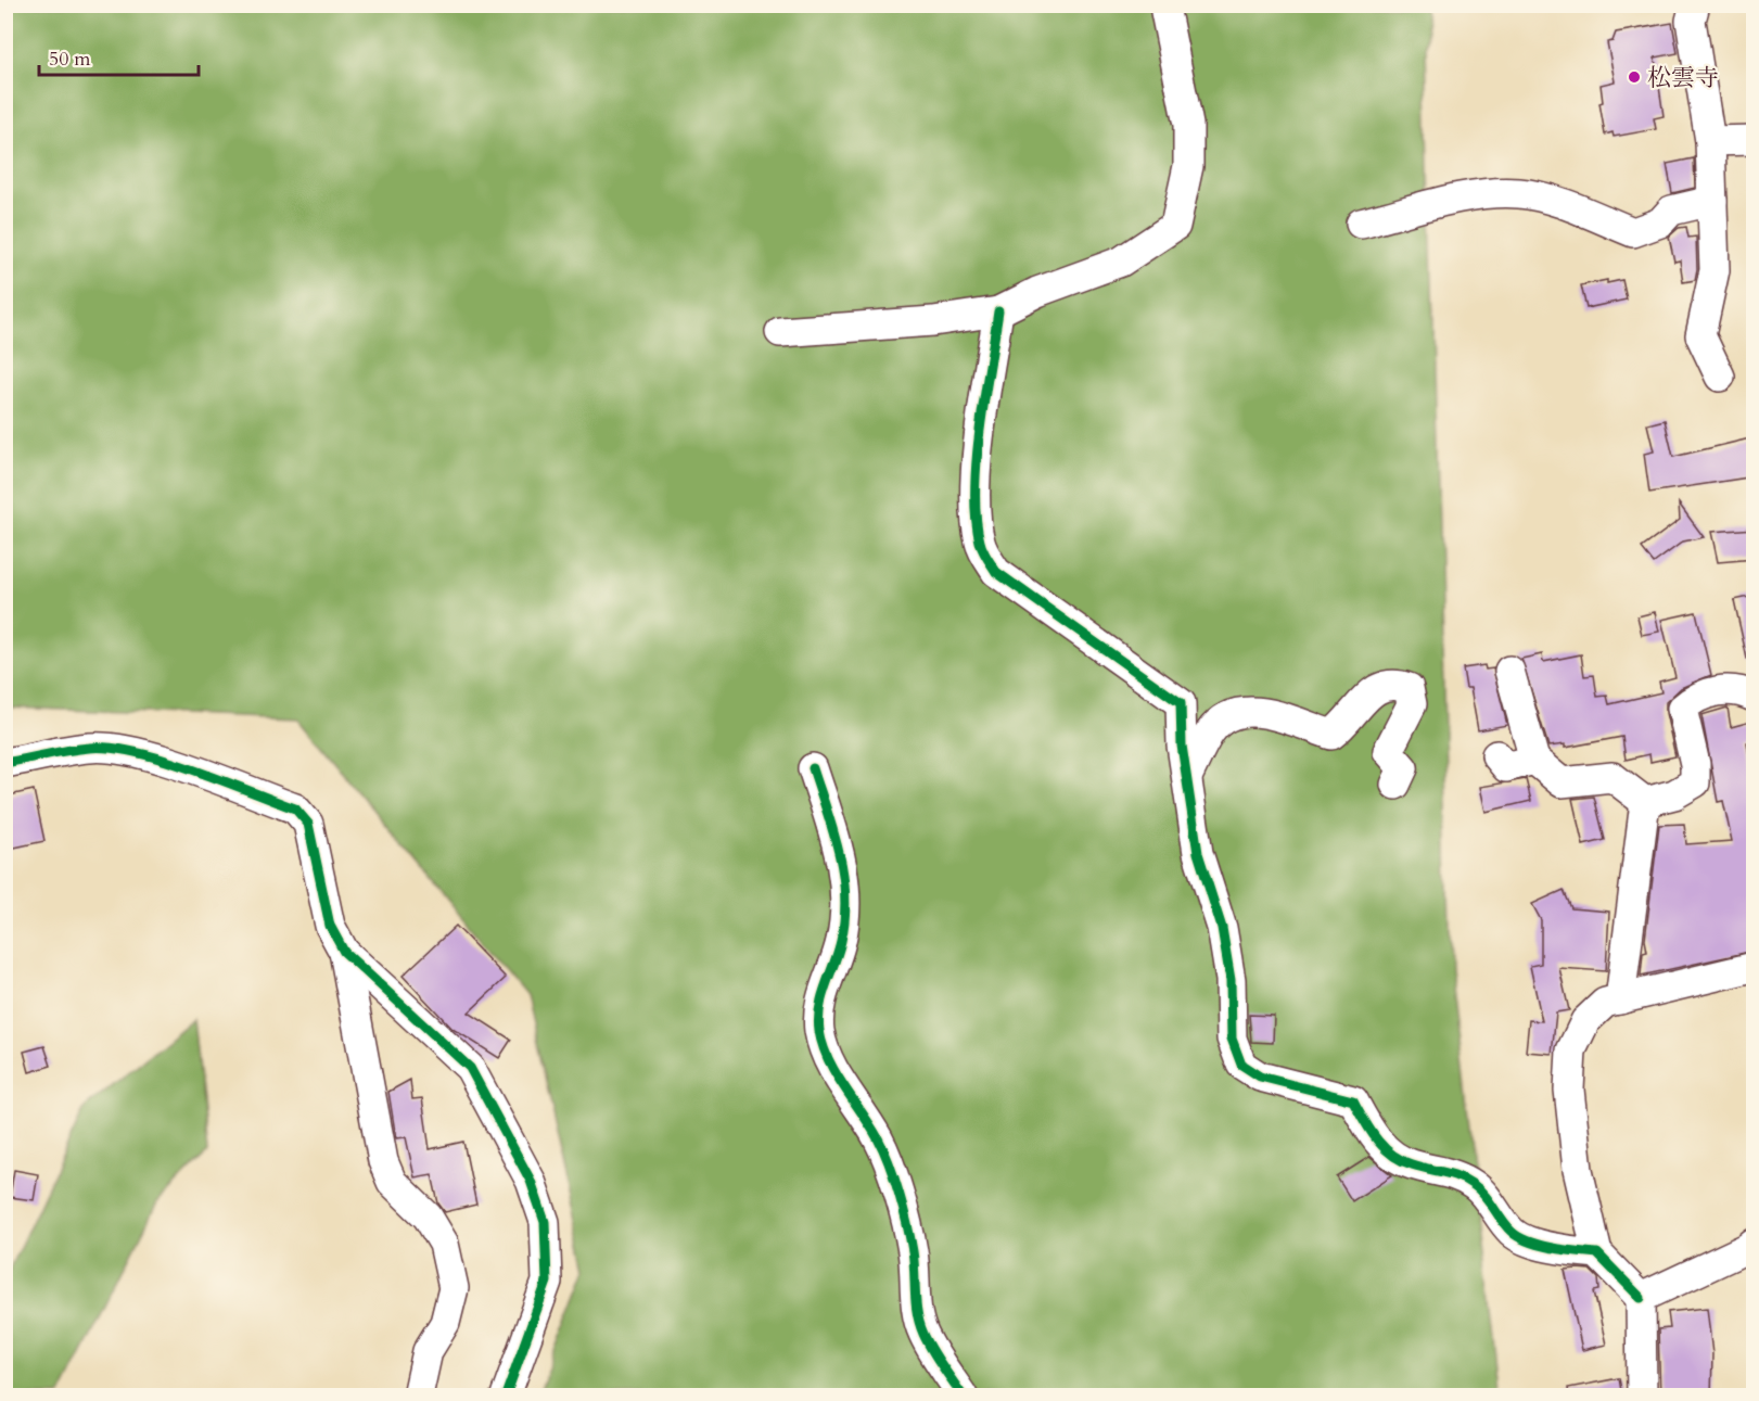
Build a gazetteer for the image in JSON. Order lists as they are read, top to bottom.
{
  "places": ["松雲寺"],
  "scale_bar": "50 m"
}
